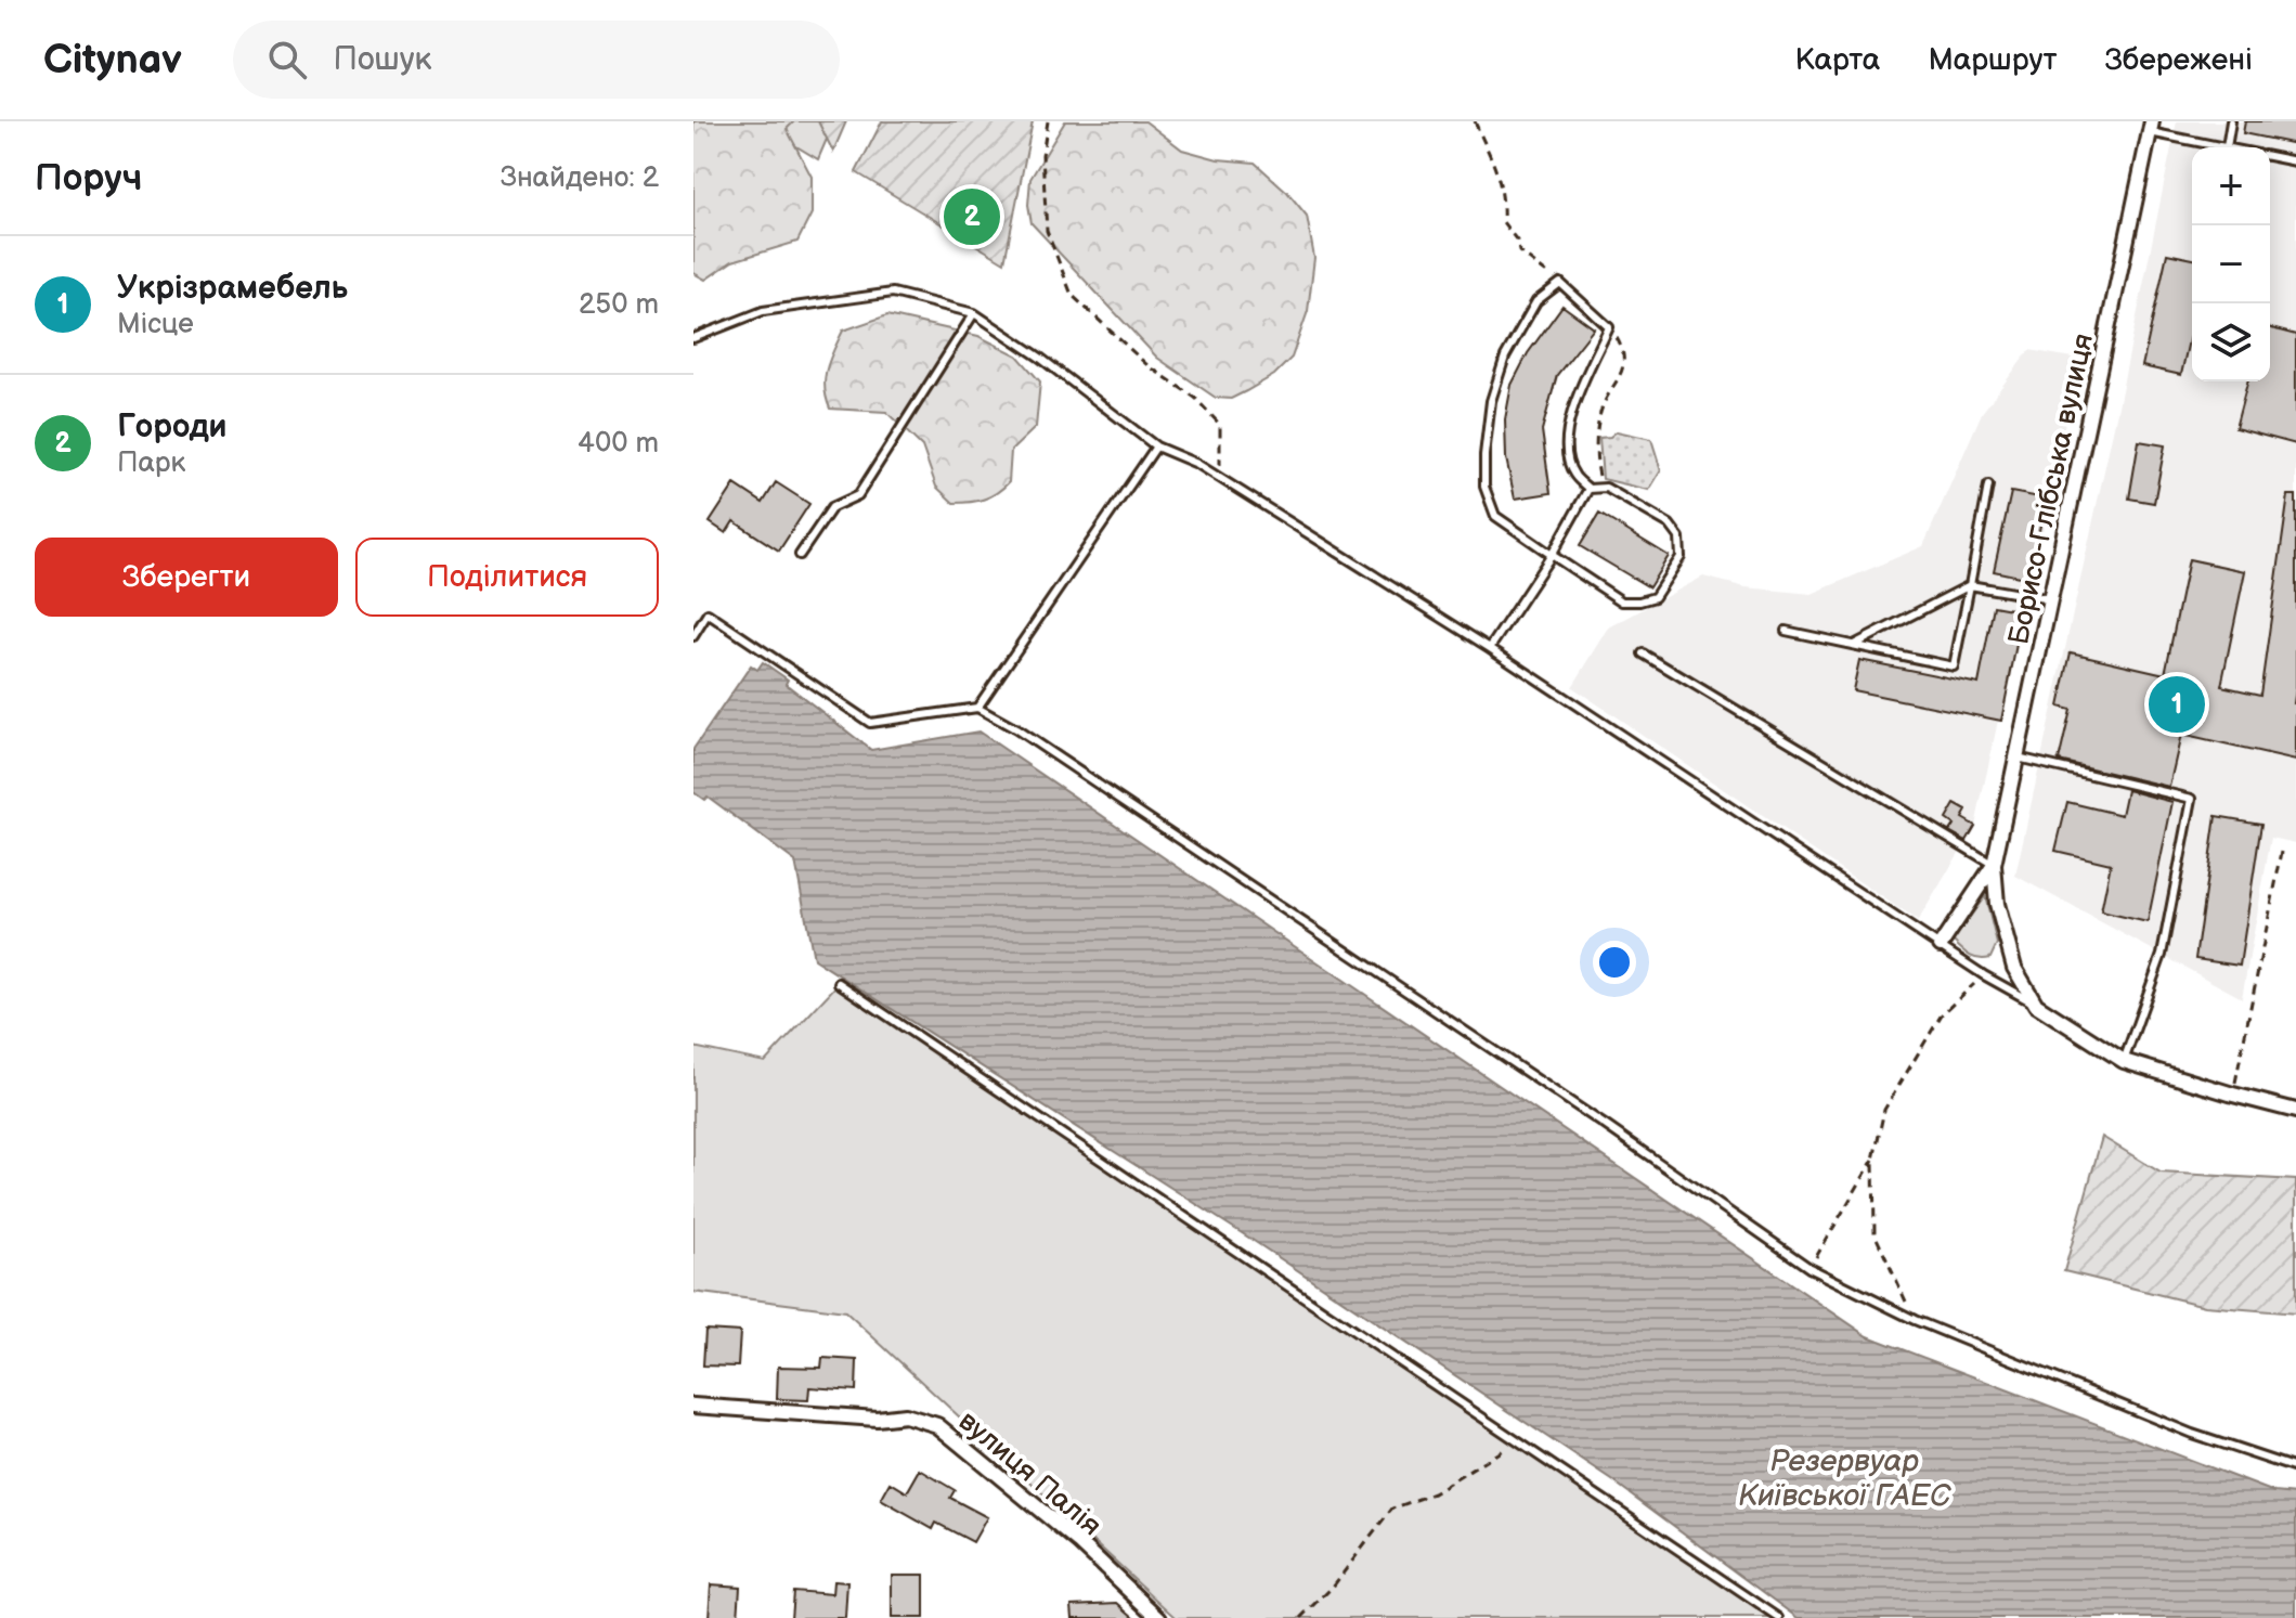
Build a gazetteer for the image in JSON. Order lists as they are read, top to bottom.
{
  "streets": {
    "street": ["Борисо-Глібська вулиця", "вулиця Палія"]
  },
  "water": ["Резервуар Київської ГАЕС"],
  "page": {
    "header": "Citynav",
    "search": "Пошук",
    "nav": ["Карта", "Маршрут", "Збережені"],
    "heading": ["Поруч", "Знайдено: 2"],
    "map_buttons": ["+", "−"],
    "pins": ["2", "1"],
    "list": [
      {
        "mark": "1",
        "name": "Укрізрамебель",
        "note": "Місце",
        "value": "250 m"
      },
      {
        "mark": "2",
        "name": "Городи",
        "note": "Парк",
        "value": "400 m"
      }
    ],
    "buttons": ["Зберегти", "Поділитися"]
  }
}
